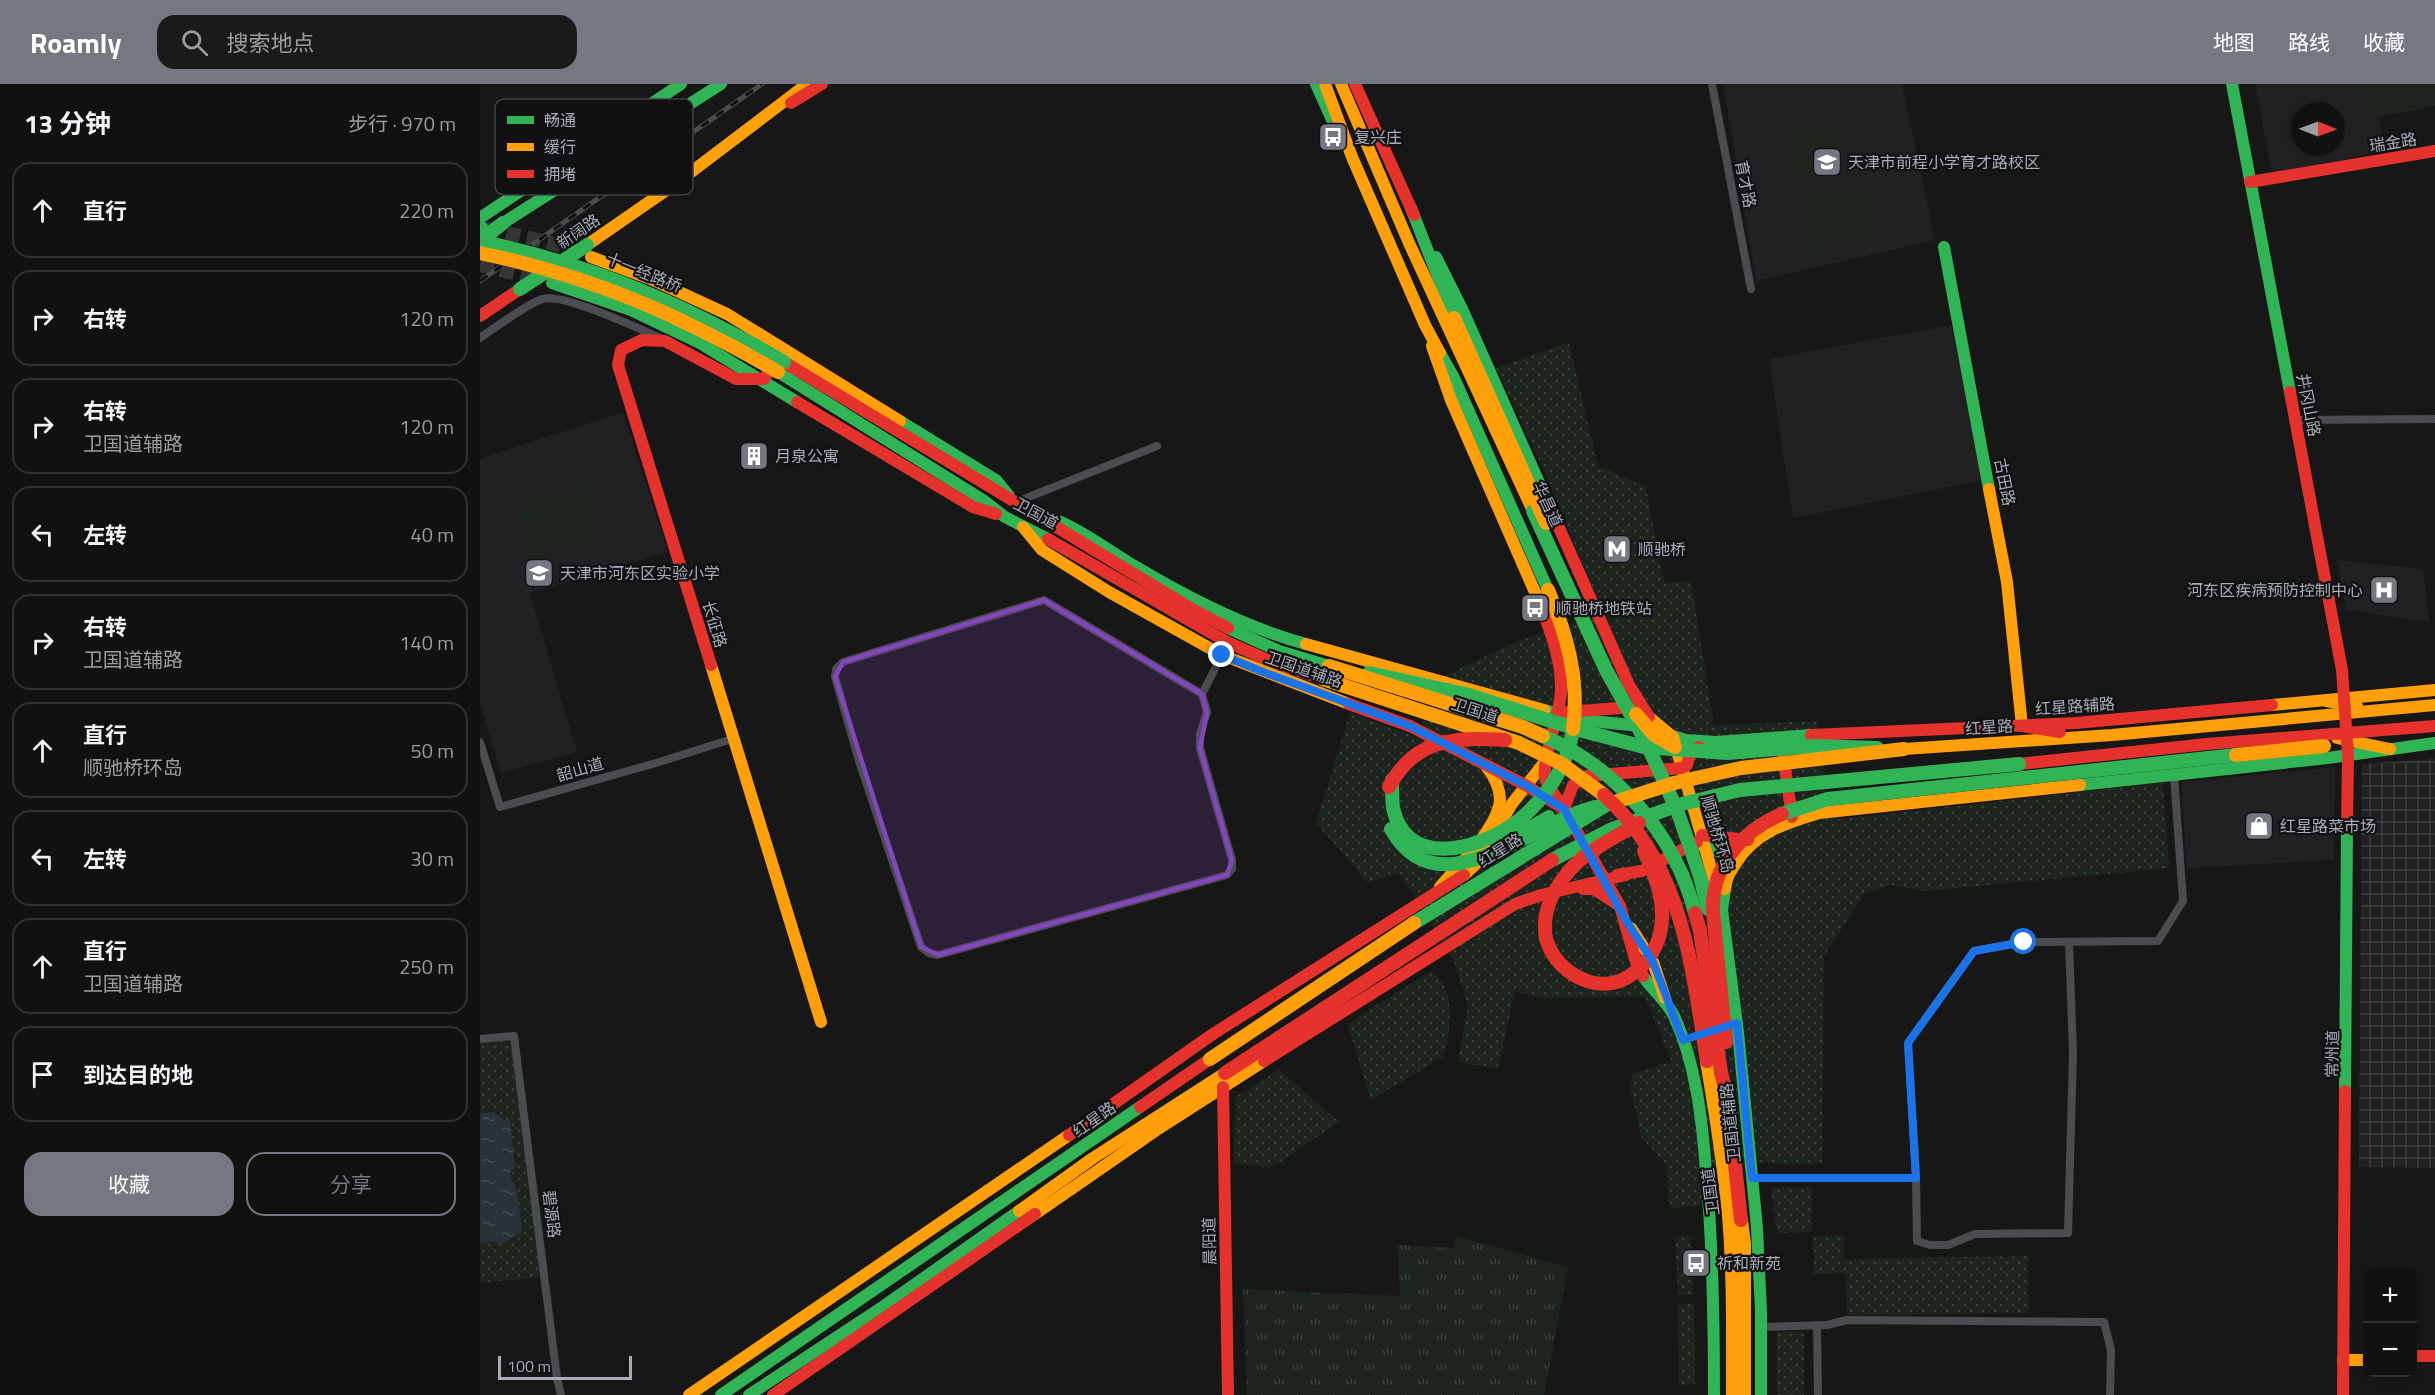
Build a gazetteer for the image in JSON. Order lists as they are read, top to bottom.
{
  "streets": {
    "main road": [
      "瑞金路",
      "新阔路",
      "十一经路桥",
      "井冈山路",
      "古田路",
      "华昌道",
      "卫国道",
      "长征路",
      "卫国道辅路",
      "红星路辅路",
      "红星路",
      "顺驰桥环岛",
      "常州道",
      "晨阳道"
    ],
    "street": ["育才路", "韶山道", "碧源路"]
  },
  "crossings": [
    ["瑞金路", "井冈山路"],
    ["十一经路桥", "卫国道"],
    ["井冈山路", "红星路辅路"],
    ["井冈山路", "红星路"],
    ["井冈山路", "常州道"],
    ["古田路", "红星路辅路"],
    ["华昌道", "卫国道"],
    ["华昌道", "红星路辅路"],
    ["华昌道", "顺驰桥环岛"],
    ["卫国道", "卫国道辅路"],
    ["长征路", "韶山道"],
    ["卫国道辅路", "红星路辅路"],
    ["卫国道辅路", "顺驰桥环岛"],
    ["红星路辅路", "红星路"],
    ["红星路辅路", "顺驰桥环岛"],
    ["红星路辅路", "常州道"],
    ["红星路", "常州道"],
    ["红星路", "晨阳道"]
  ],
  "places": {
    "bus stop": ["复兴庄", "顺驰桥地铁站", "祈和新苑"],
    "school or university": ["天津市前程小学育才路校区", "天津市河东区实验小学"],
    "building": ["月泉公寓"],
    "metro station": ["顺驰桥"],
    "hospital": ["河东区疾病预防控制中心"],
    "shop": ["红星路菜市场"]
  },
  "legend": ["畅通", "缓行", "拥堵"],
  "scale_bar": "100 m",
  "north": "right",
  "page": {
    "header": "Roamly",
    "search": "搜索地点",
    "nav": ["地图", "路线", "收藏"],
    "heading": ["13 分钟", "步行 · 970 m"],
    "list": [
      ["直行", "220 m"],
      ["右转", "120 m"],
      ["右转", "卫国道辅路", "120 m"],
      ["左转", "40 m"],
      ["右转", "卫国道辅路", "140 m"],
      ["直行", "顺驰桥环岛", "50 m"],
      ["左转", "30 m"],
      ["直行", "卫国道辅路", "250 m"],
      "到达目的地"
    ],
    "buttons": ["收藏", "分享"],
    "map_buttons": ["+", "−"],
    "scale": "100 m"
  }
}
